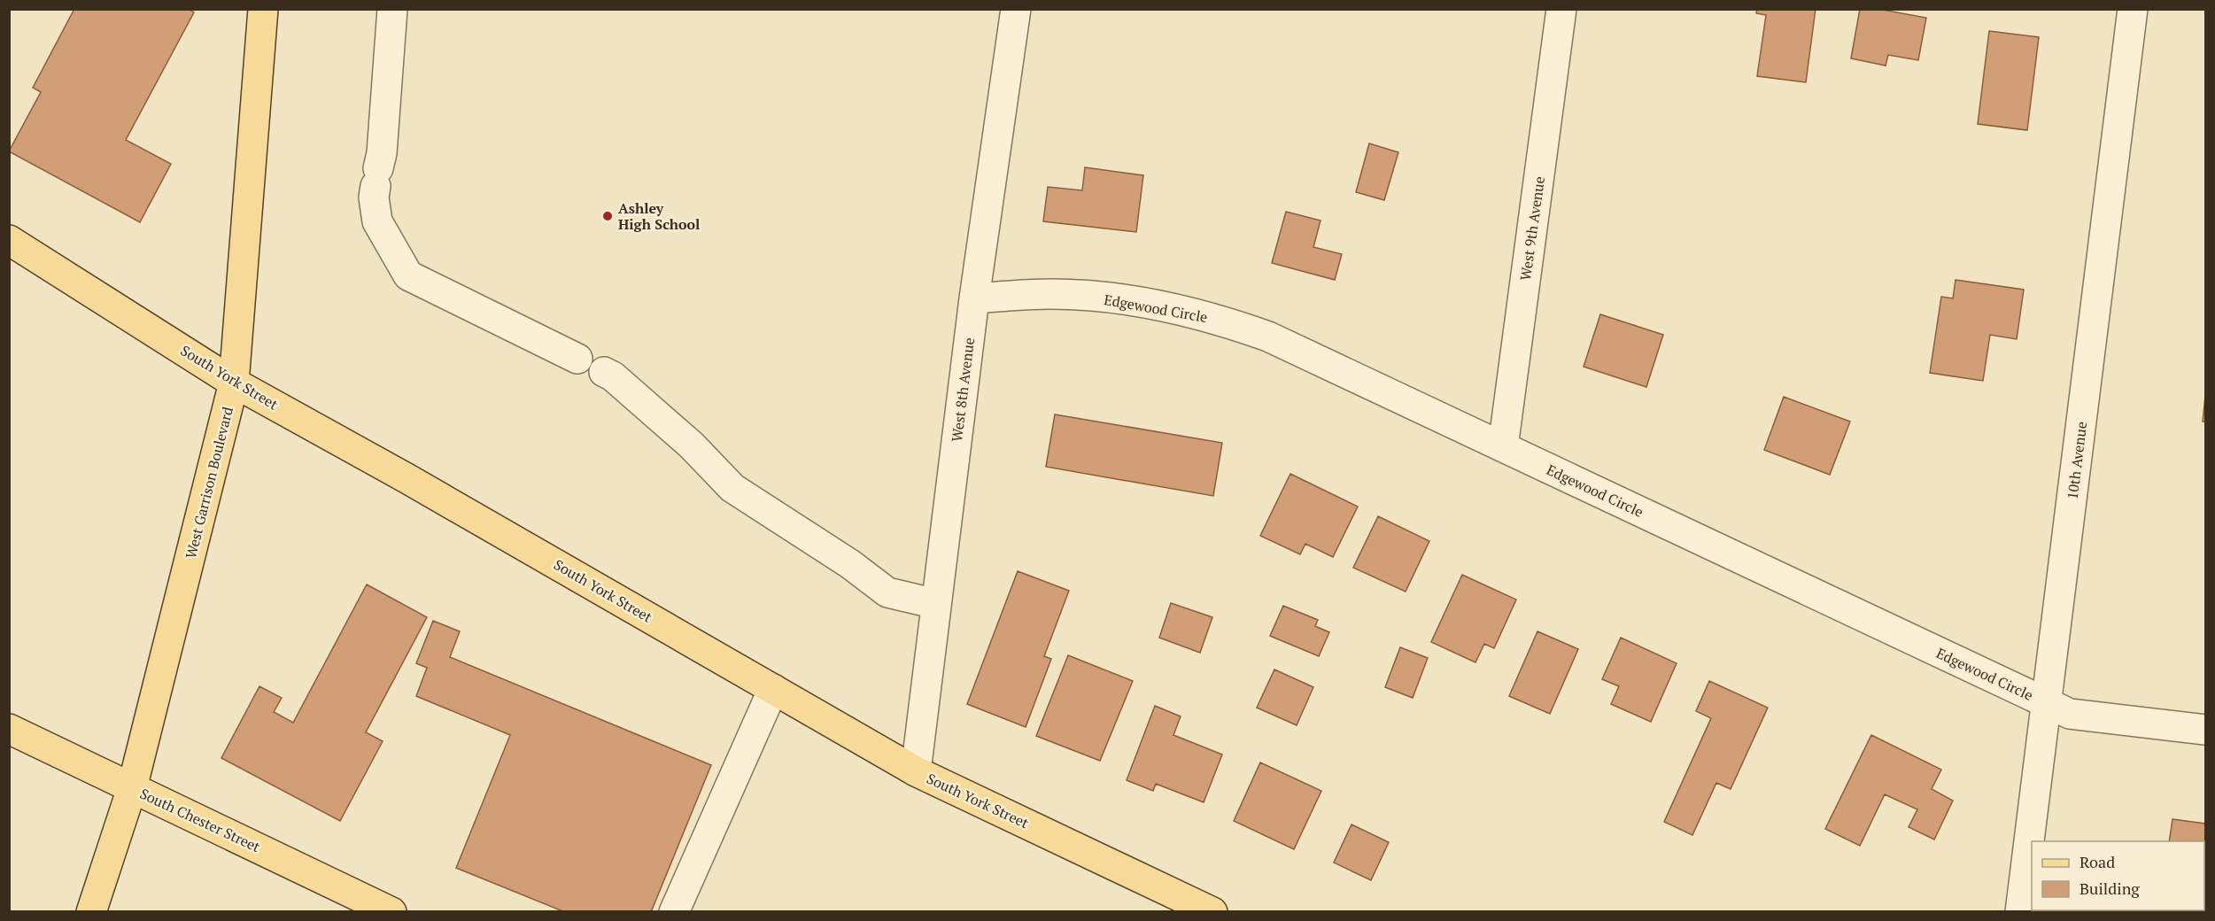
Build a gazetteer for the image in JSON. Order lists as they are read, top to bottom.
{
  "streets": {
    "main road": ["South York Street", "West Garrison Boulevard", "South Chester Street"],
    "street": [
      "West 9th Avenue",
      "Edgewood Circle",
      "West 8th Avenue",
      "10th Avenue"
    ]
  },
  "crossings": [
    ["West 9th Avenue", "Edgewood Circle"],
    ["Edgewood Circle", "West 8th Avenue"],
    ["Edgewood Circle", "10th Avenue"],
    ["South York Street", "West 8th Avenue"],
    ["South York Street", "West Garrison Boulevard"],
    ["West Garrison Boulevard", "South Chester Street"]
  ],
  "places": ["Ashley High School"],
  "legend": ["Road", "Building"]
}
